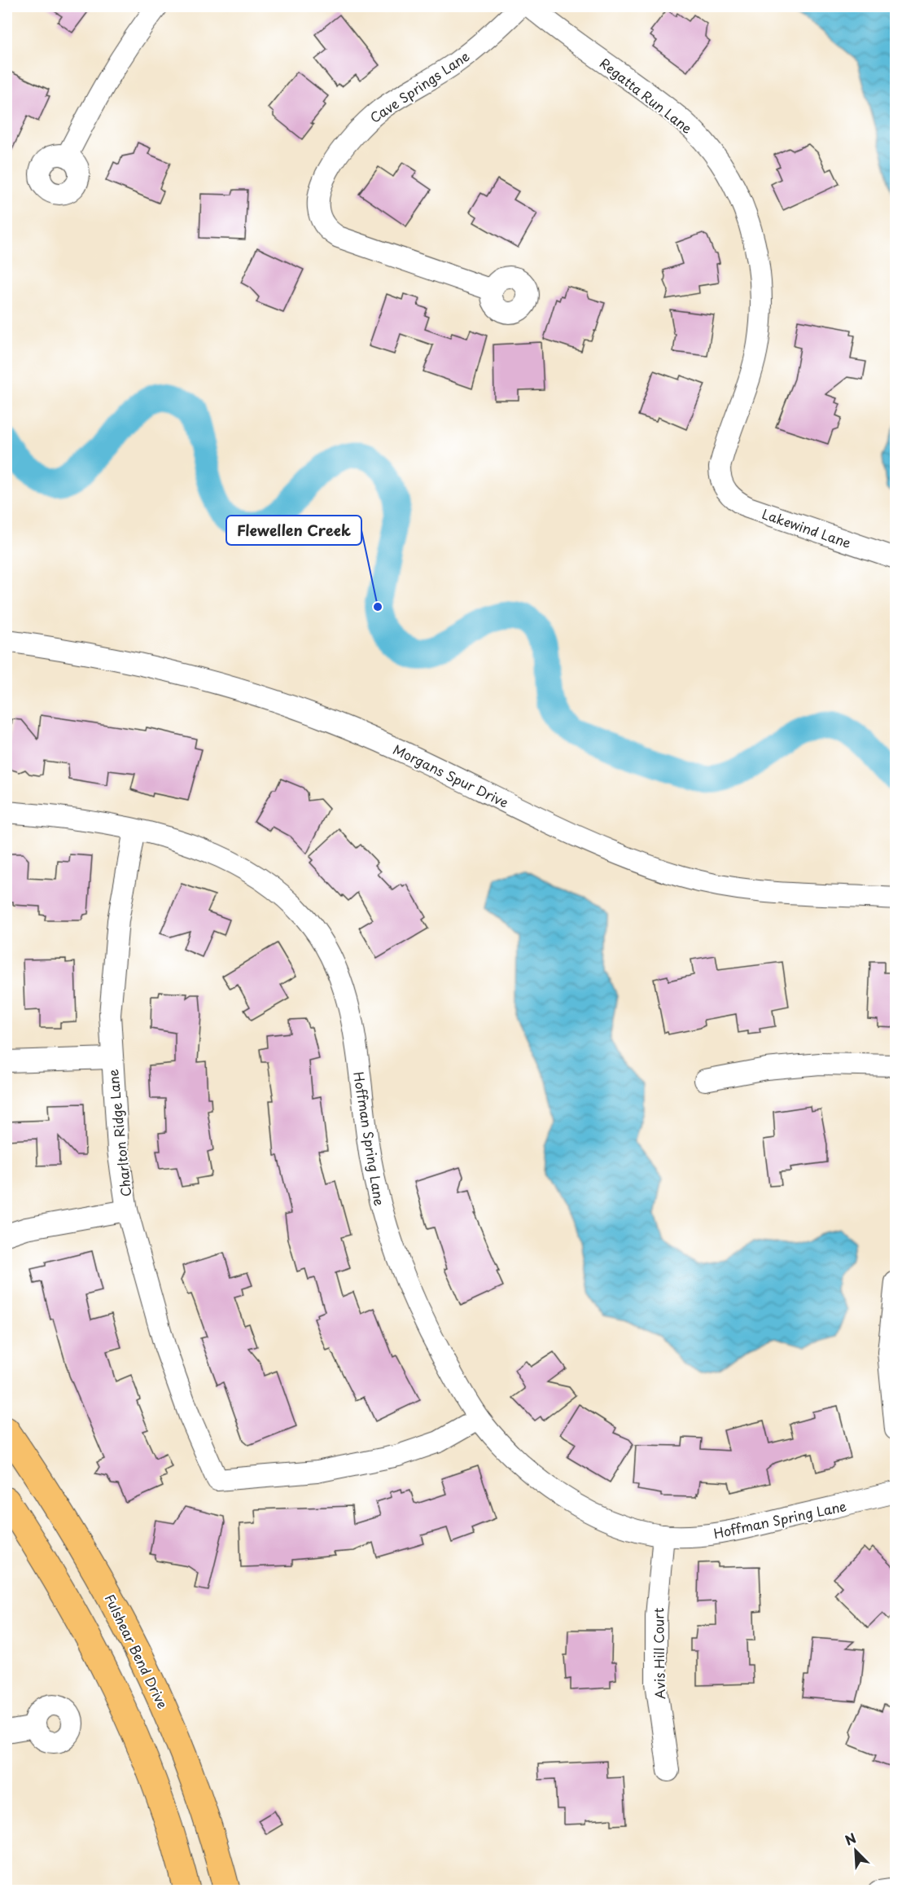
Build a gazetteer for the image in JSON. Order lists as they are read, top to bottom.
{
  "streets": {
    "main road": ["Fulshear Bend Drive"],
    "street": [
      "Cave Springs Lane",
      "Regatta Run Lane",
      "Lakewind Lane",
      "Morgans Spur Drive",
      "Charlton Ridge Lane",
      "Hoffman Spring Lane",
      "Avis Hill Court"
    ]
  },
  "crossings": [
    ["Regatta Run Lane", "Lakewind Lane"],
    ["Charlton Ridge Lane", "Hoffman Spring Lane"],
    ["Hoffman Spring Lane", "Avis Hill Court"]
  ],
  "places": ["Flewellen Creek"],
  "north": "top left"
}
